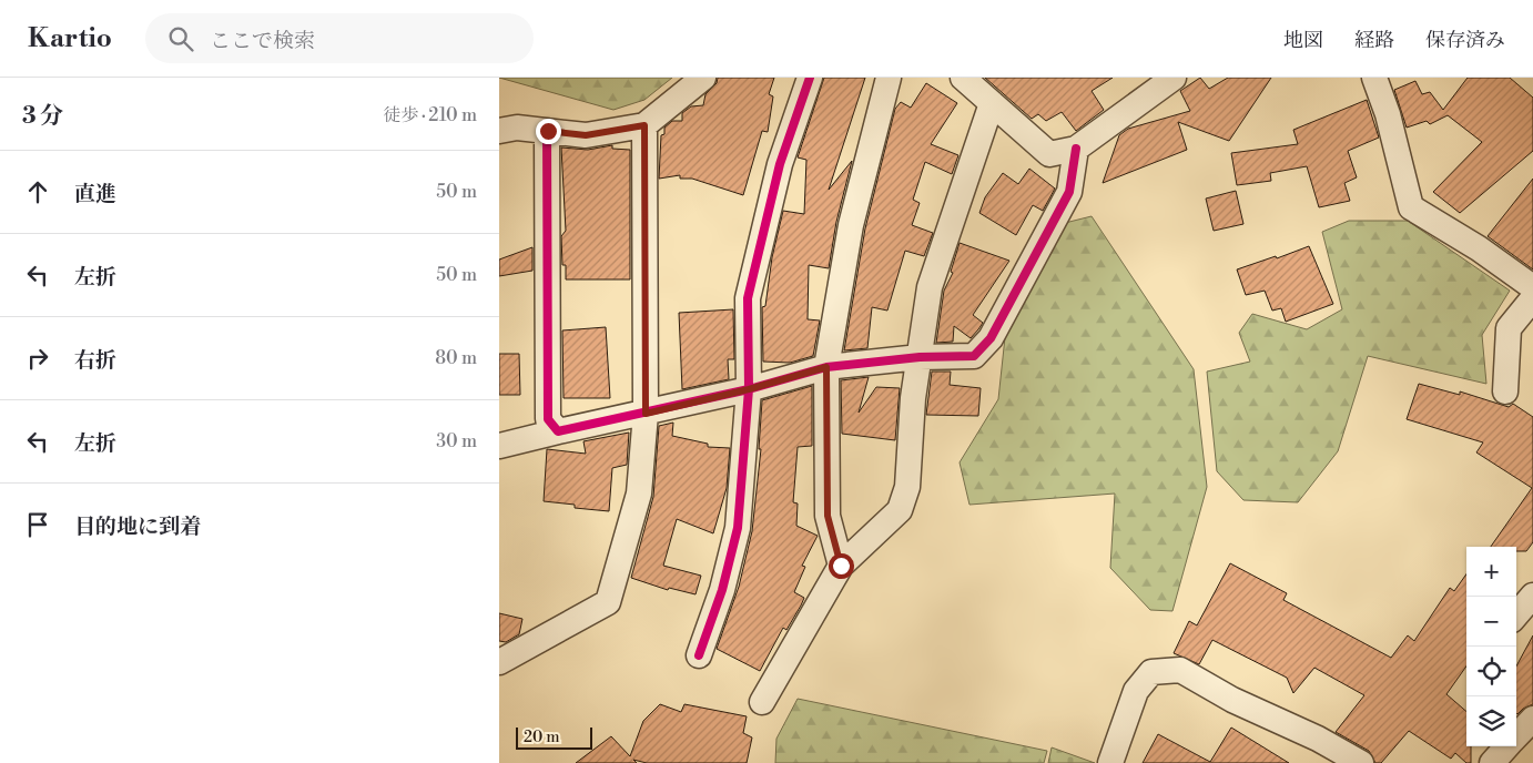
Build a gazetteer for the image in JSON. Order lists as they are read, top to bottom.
{
  "scale_bar": "20 m",
  "page": {
    "header": "Kartio",
    "search": "ここで検索",
    "nav": ["地図", "経路", "保存済み"],
    "heading": ["3 分", "徒歩 · 210 m"],
    "list": [
      ["直進", "50 m"],
      ["左折", "50 m"],
      ["右折", "80 m"],
      ["左折", "30 m"],
      "目的地に到着"
    ],
    "map_buttons": ["+", "−"],
    "scale": "20 m"
  }
}
